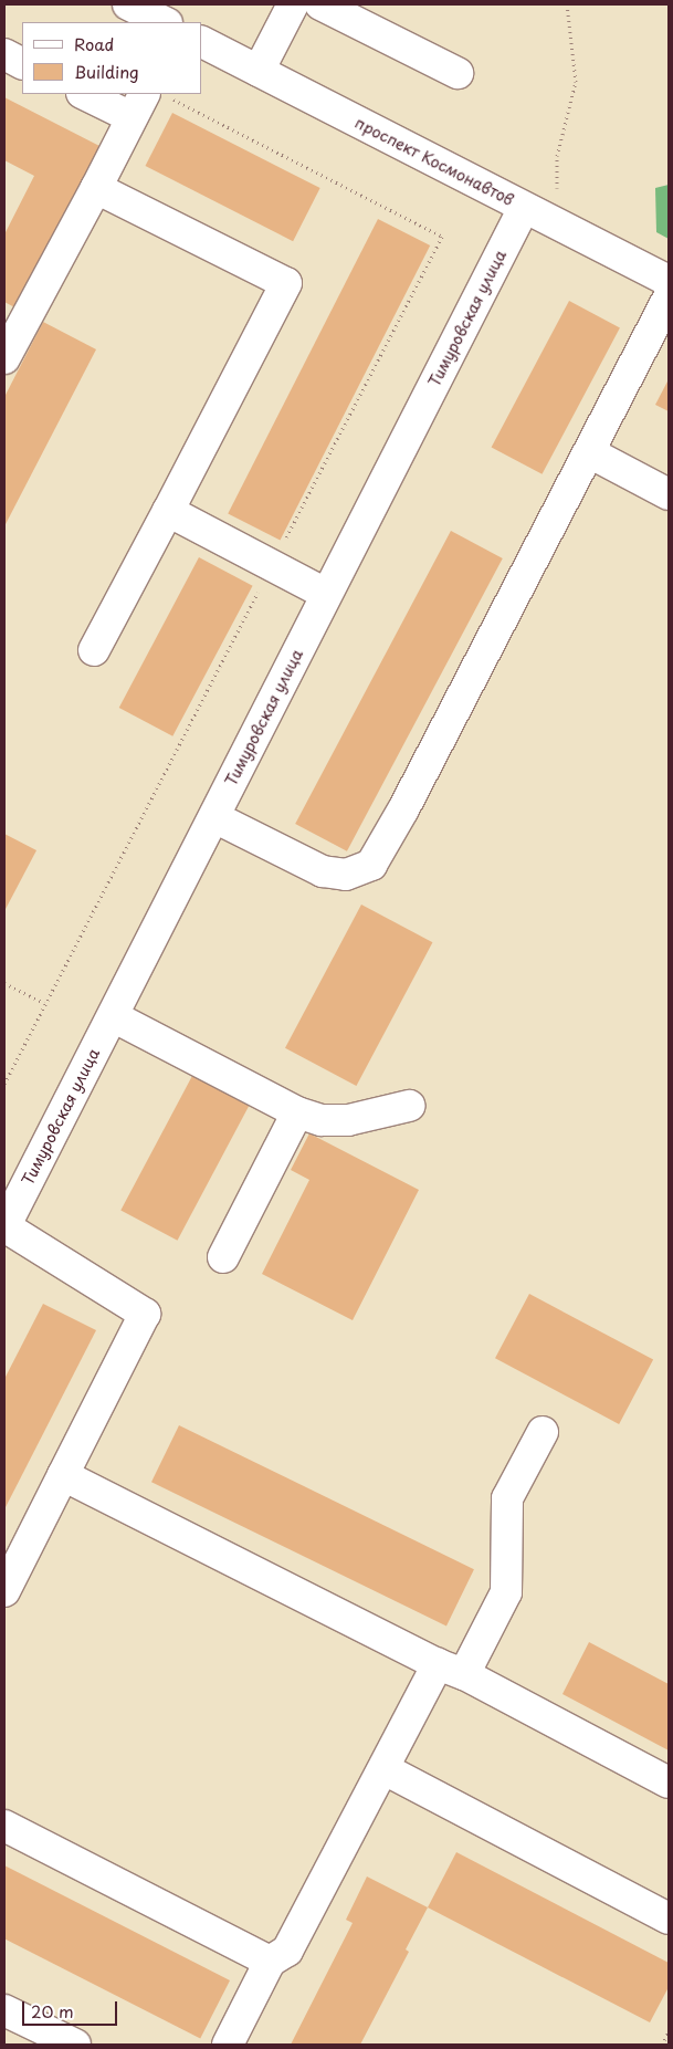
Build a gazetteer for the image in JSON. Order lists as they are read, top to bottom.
{
  "streets": {
    "street": ["проспект Космонавтов", "Тимуровская улица"]
  },
  "crossings": [
    ["проспект Космонавтов", "Тимуровская улица"]
  ],
  "legend": ["Road", "Building"],
  "scale_bar": "20 m"
}
